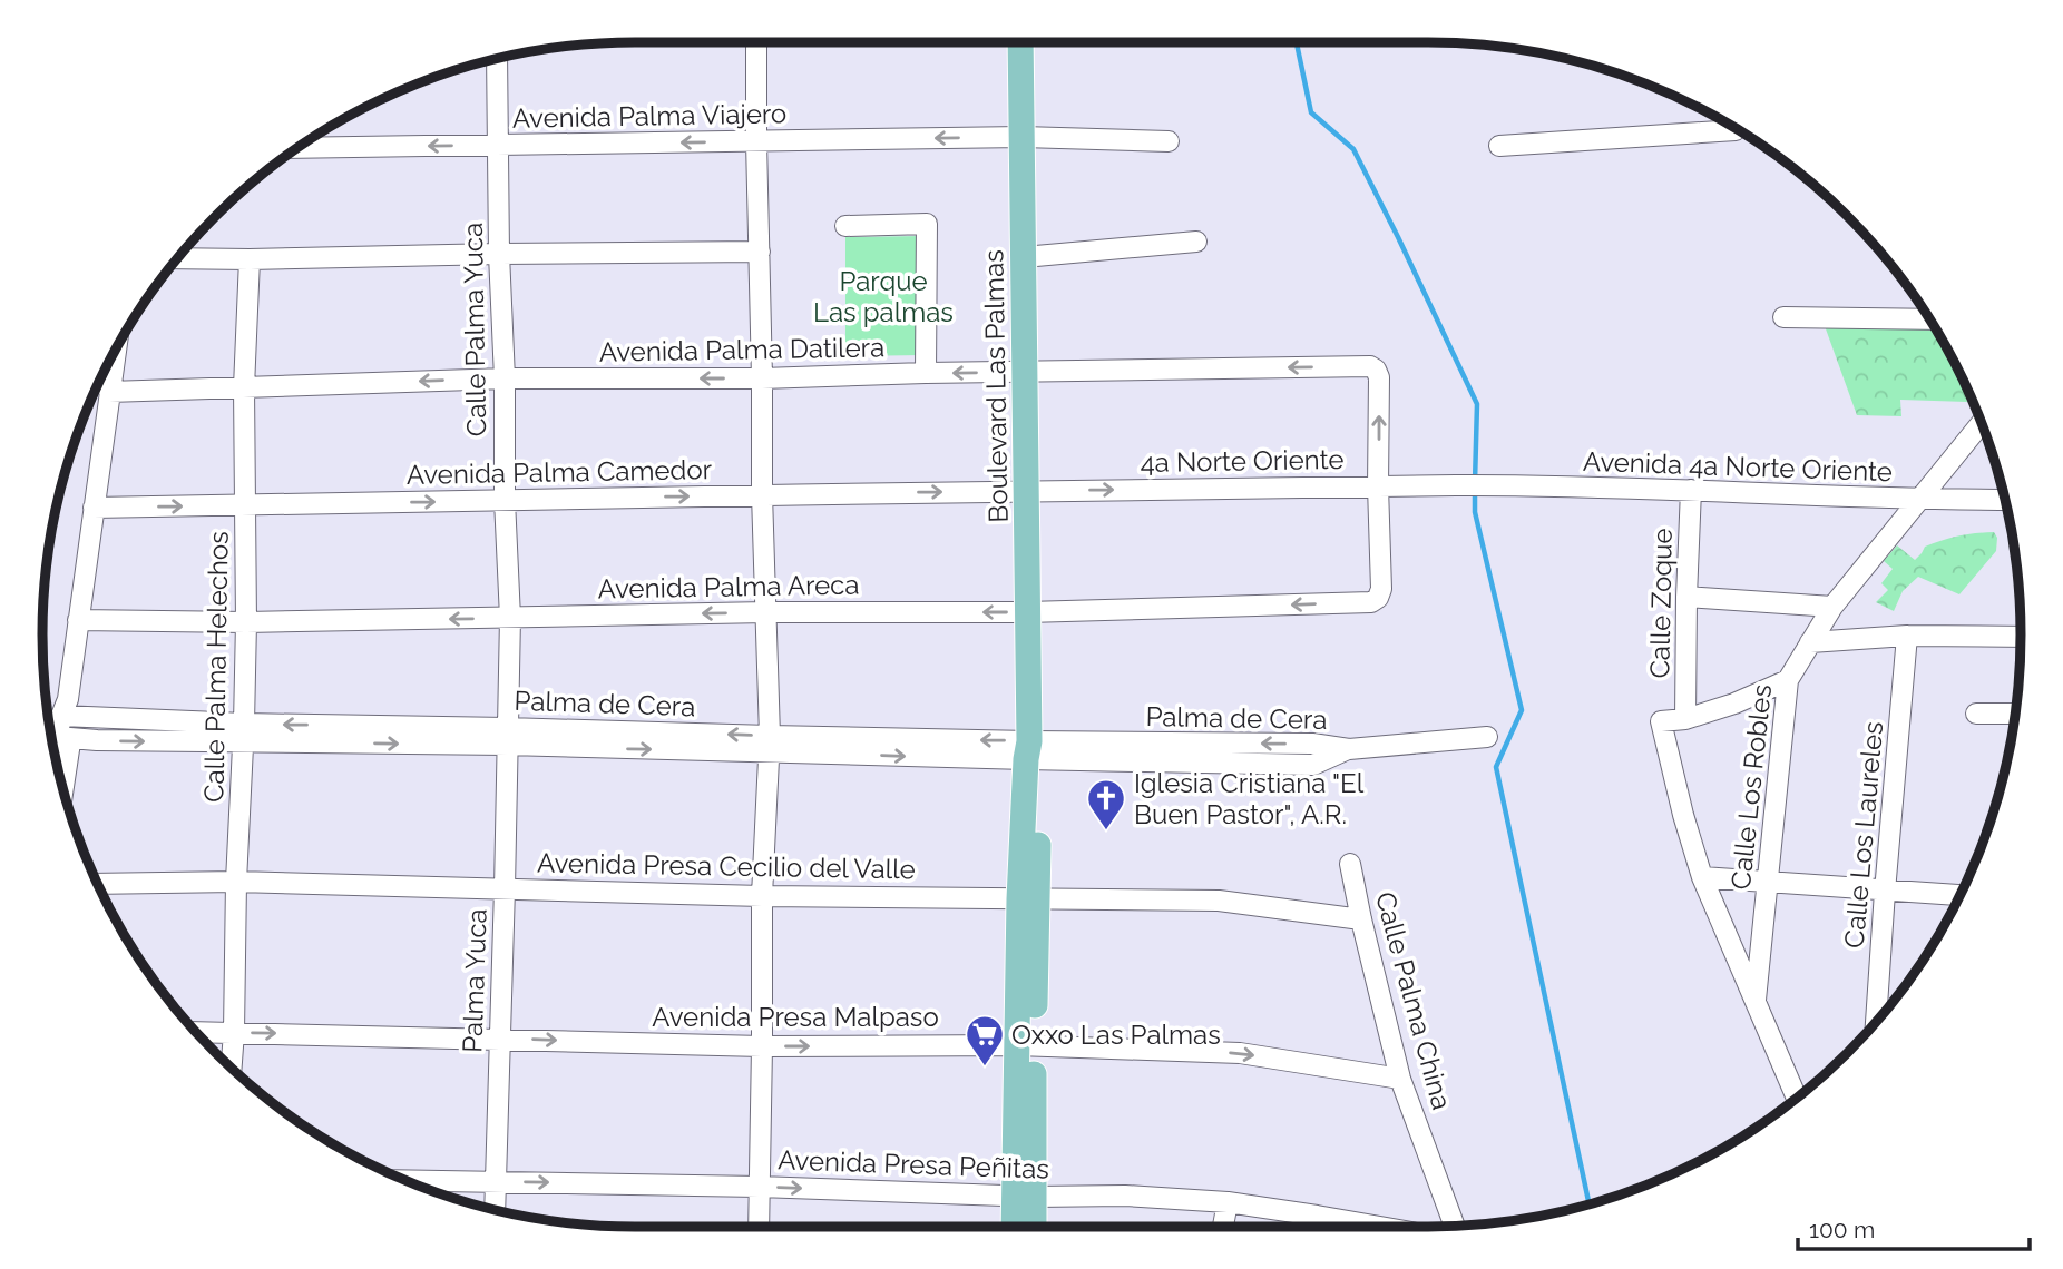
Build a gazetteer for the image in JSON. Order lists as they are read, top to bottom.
{
  "streets": {
    "main road": ["Boulevard Las Palmas"],
    "street": [
      "Avenida Palma Viajero",
      "Calle Palma Yuca",
      "Avenida Palma Datilera",
      "4a Norte Oriente",
      "Avenida 4a Norte Oriente",
      "Avenida Palma Camedor",
      "Avenida Palma Areca",
      "Calle Zoque",
      "Calle Palma Helechos",
      "Palma de Cera",
      "Calle Los Robles",
      "Calle Los Laureles",
      "Avenida Presa Cecilio del Valle",
      "Palma Yuca",
      "Calle Palma China",
      "Avenida Presa Malpaso",
      "Avenida Presa Peñitas"
    ]
  },
  "crossings": [
    ["Avenida Palma Viajero", "Calle Palma Yuca"],
    ["Avenida Palma Viajero", "Boulevard Las Palmas"],
    ["Calle Palma Yuca", "Avenida Palma Datilera"],
    ["Calle Palma Yuca", "Avenida Palma Camedor"],
    ["Calle Palma Yuca", "Avenida Palma Areca"],
    ["Calle Palma Yuca", "Palma de Cera"],
    ["Calle Palma Yuca", "Palma Yuca"],
    ["Avenida Palma Datilera", "Boulevard Las Palmas"],
    ["Avenida Palma Datilera", "4a Norte Oriente"],
    ["Avenida Palma Datilera", "Avenida Palma Areca"],
    ["Avenida Palma Datilera", "Calle Palma Helechos"],
    ["Boulevard Las Palmas", "4a Norte Oriente"],
    ["Boulevard Las Palmas", "Avenida Palma Camedor"],
    ["Boulevard Las Palmas", "Avenida Palma Areca"],
    ["Boulevard Las Palmas", "Palma de Cera"],
    ["Boulevard Las Palmas", "Avenida Presa Cecilio del Valle"],
    ["Boulevard Las Palmas", "Avenida Presa Malpaso"],
    ["Boulevard Las Palmas", "Avenida Presa Peñitas"],
    ["4a Norte Oriente", "Avenida 4a Norte Oriente"],
    ["4a Norte Oriente", "Avenida Palma Camedor"],
    ["4a Norte Oriente", "Avenida Palma Areca"],
    ["Avenida 4a Norte Oriente", "Calle Zoque"],
    ["Avenida 4a Norte Oriente", "Calle Los Robles"],
    ["Avenida Palma Camedor", "Calle Palma Helechos"],
    ["Avenida Palma Areca", "Calle Palma Helechos"],
    ["Calle Palma Helechos", "Palma de Cera"],
    ["Calle Palma Helechos", "Avenida Presa Cecilio del Valle"],
    ["Calle Palma Helechos", "Avenida Presa Malpaso"],
    ["Palma de Cera", "Palma Yuca"],
    ["Avenida Presa Cecilio del Valle", "Palma Yuca"],
    ["Avenida Presa Cecilio del Valle", "Calle Palma China"],
    ["Palma Yuca", "Avenida Presa Malpaso"],
    ["Palma Yuca", "Avenida Presa Peñitas"],
    ["Calle Palma China", "Avenida Presa Malpaso"]
  ],
  "one_way": [
    "4a Norte Oriente",
    "Avenida Palma Camedor",
    "Avenida Palma Areca",
    "Avenida Presa Malpaso",
    "Avenida Presa Peñitas"
  ],
  "parks": ["Parque Las palmas"],
  "places": {
    "church": ["Iglesia Cristiana \"El Buen Pastor\", A.R."],
    "supermarket": ["Oxxo Las Palmas"]
  },
  "scale_bar": "100 m"
}
